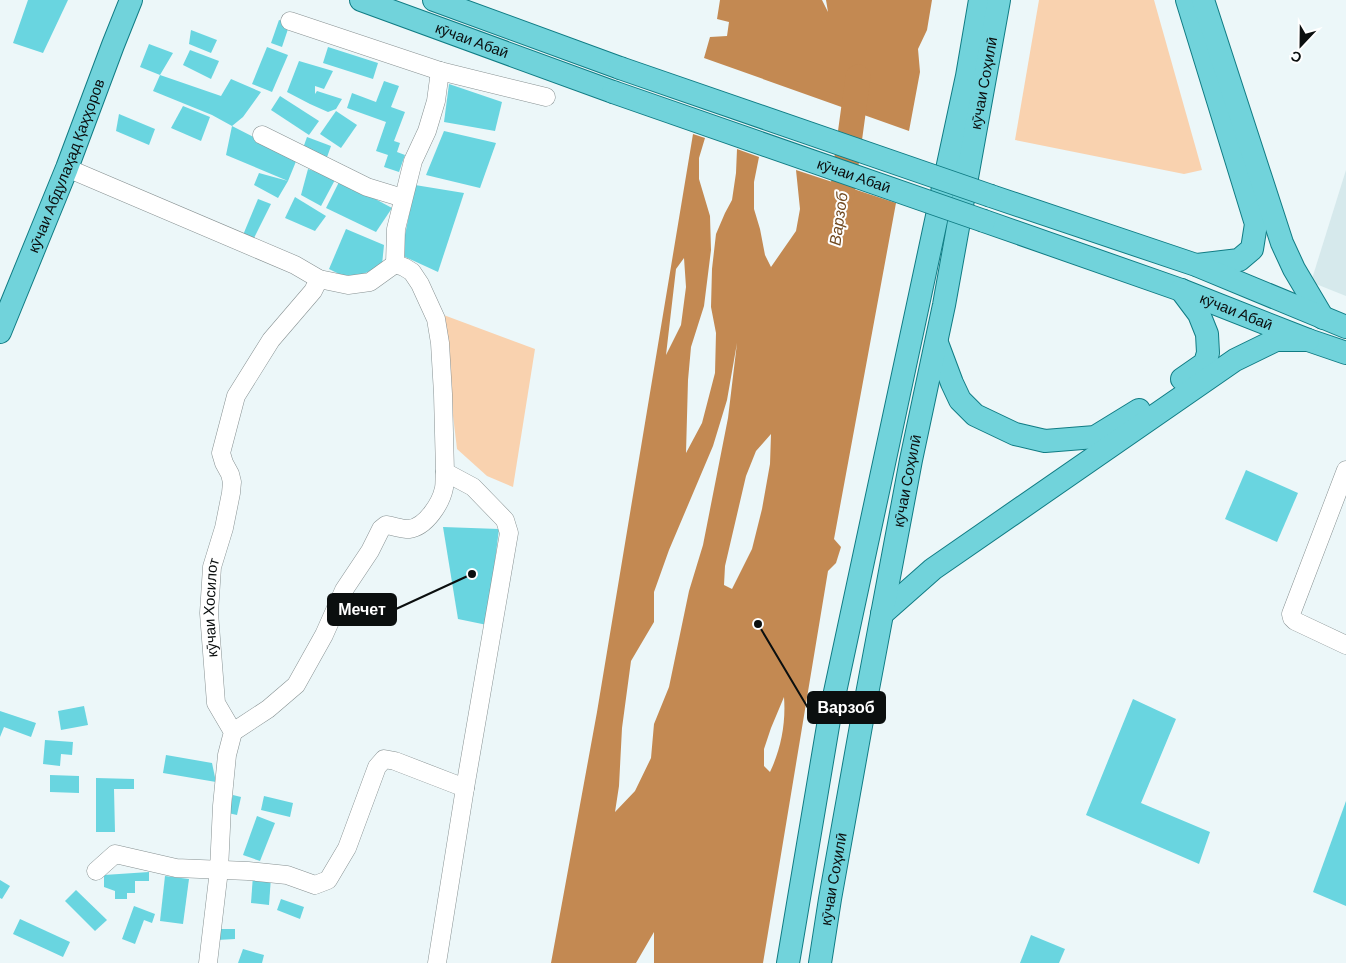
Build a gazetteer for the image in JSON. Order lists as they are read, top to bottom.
{
  "streets": {
    "main road": ["кӯчаи Абаӣ", "кӯчаи Соҳилӣ", "кӯчаи Абдулаҳад Қаҳҳоров"],
    "street": ["кӯчаи Хосилот"]
  },
  "water": ["Варзоб"],
  "places": ["Мечет", "Варзоб"],
  "north": "bottom"
}
